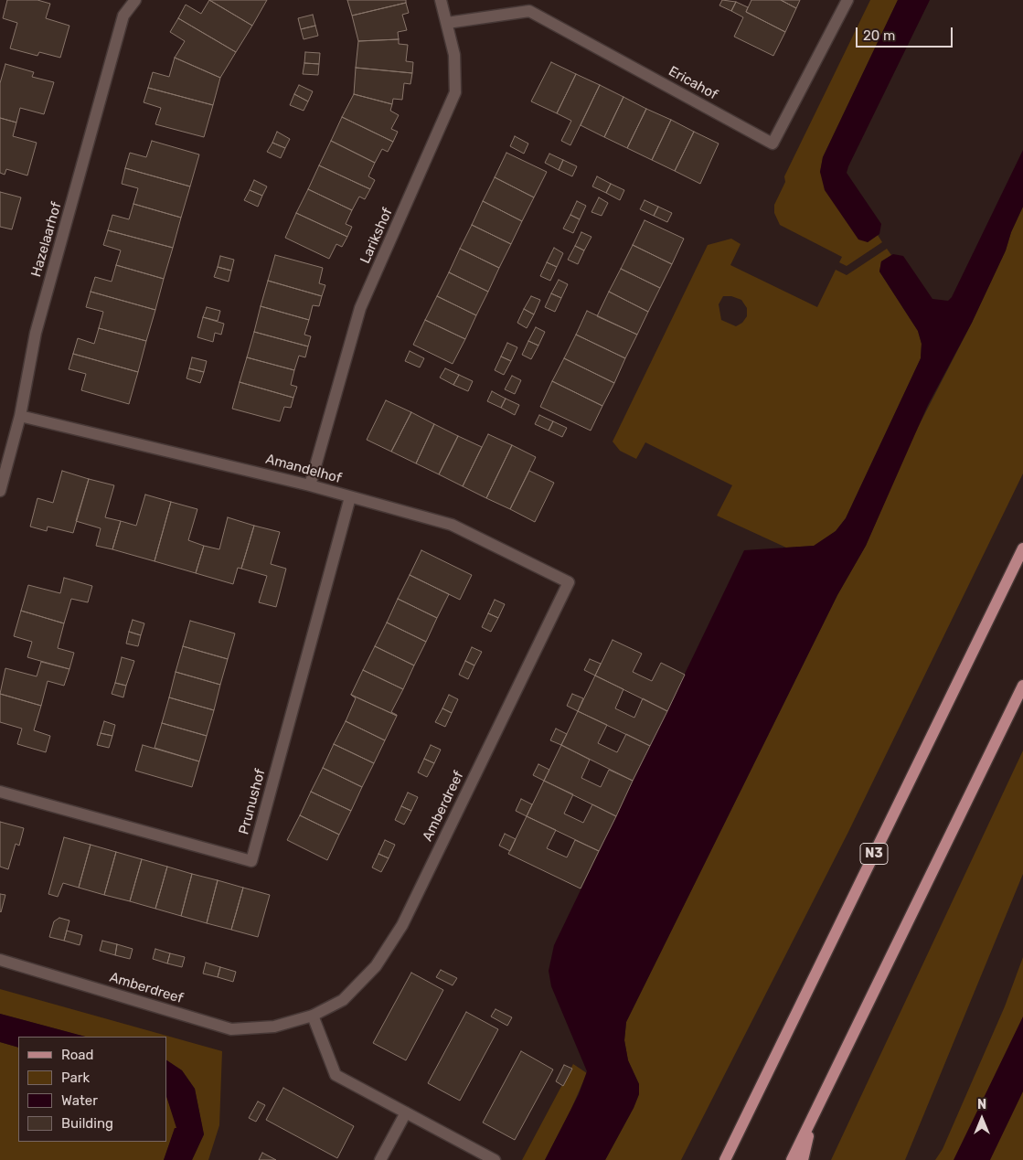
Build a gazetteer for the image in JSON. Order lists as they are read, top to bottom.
{
  "streets": {
    "main road": ["N3"],
    "street": [
      "Ericahof",
      "Larikshof",
      "Hazelaarhof",
      "Amandelhof",
      "Prunushof",
      "Amberdreef"
    ]
  },
  "crossings": [
    ["Ericahof", "Larikshof"],
    ["Larikshof", "Amandelhof"],
    ["Hazelaarhof", "Amandelhof"],
    ["Amandelhof", "Prunushof"],
    ["Amandelhof", "Amberdreef"]
  ],
  "legend": [
    "Road",
    "Park",
    "Water",
    "Building"
  ],
  "scale_bar": "20 m",
  "north": "top"
}
